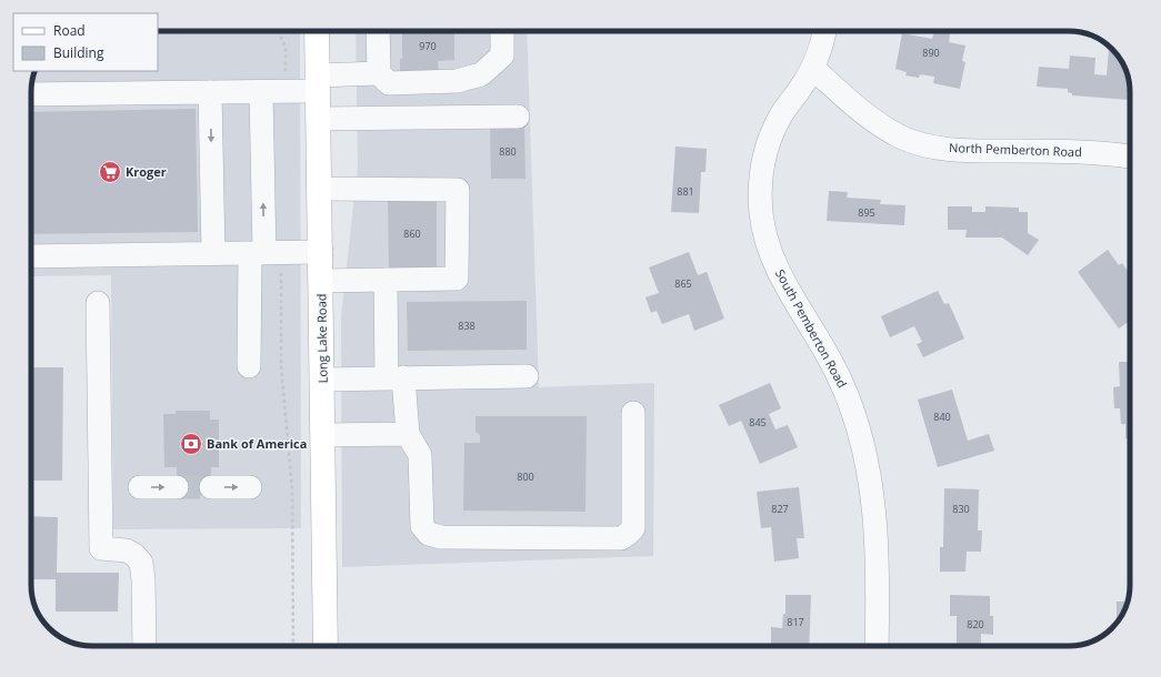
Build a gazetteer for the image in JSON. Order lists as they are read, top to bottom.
{
  "streets": {
    "main road": ["Long Lake Road"],
    "street": ["North Pemberton Road", "South Pemberton Road"]
  },
  "crossings": [
    ["North Pemberton Road", "South Pemberton Road"]
  ],
  "places": {
    "supermarket": ["Kroger"],
    "bank": ["Bank of America"]
  },
  "house_numbers": [
    "970",
    "890",
    "880",
    "881",
    "895",
    "860",
    "865",
    "838",
    "840",
    "845",
    "800",
    "827",
    "830",
    "817",
    "820"
  ],
  "legend": ["Road", "Building"]
}
